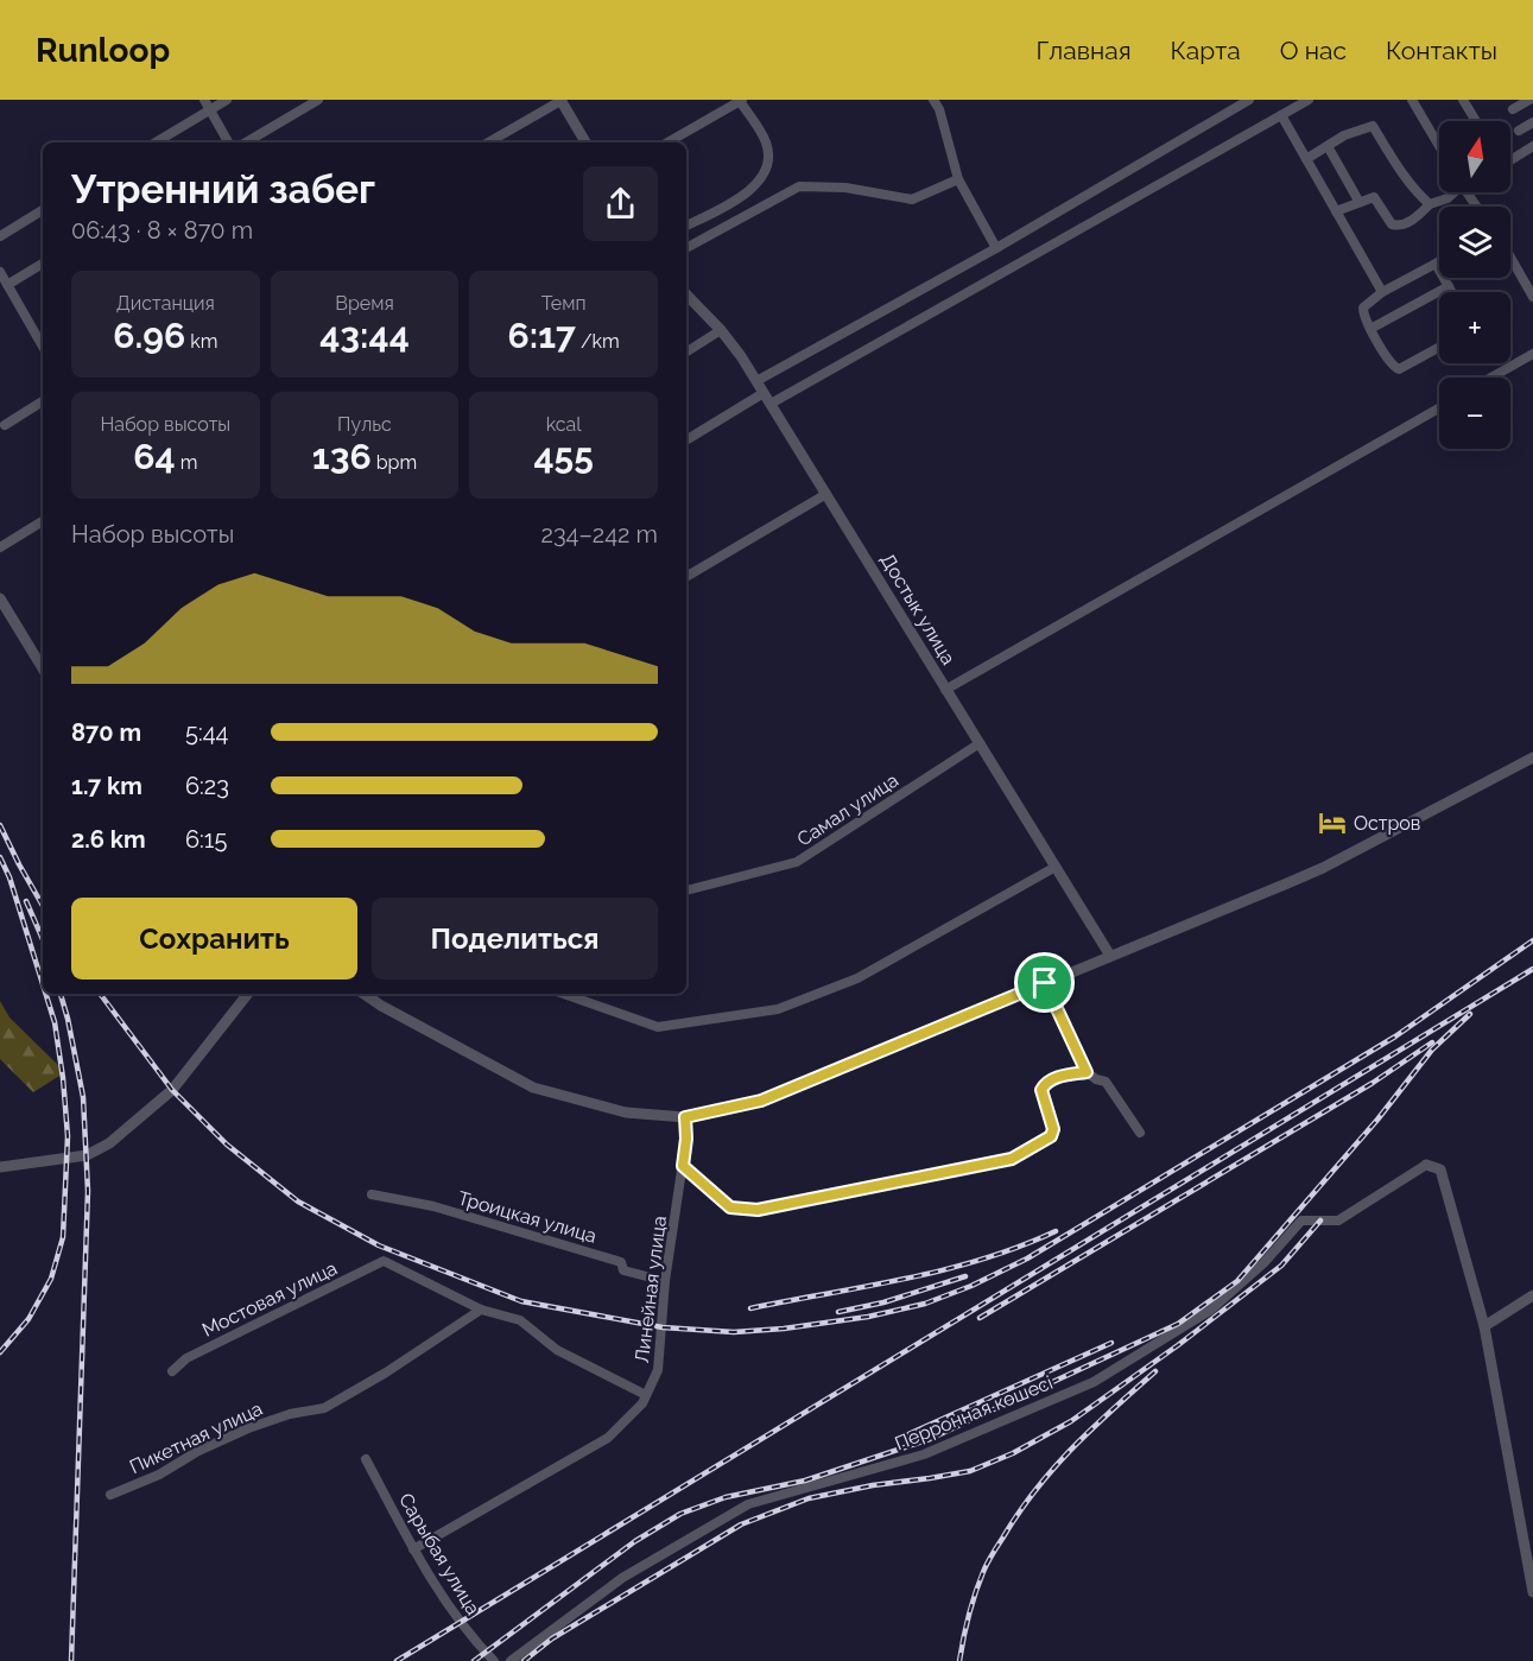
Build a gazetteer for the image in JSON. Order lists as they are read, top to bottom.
{
  "streets": {
    "street": [
      "Достык улица",
      "Самал улица",
      "Троицкая улица",
      "Линейная улица",
      "Мостовая улица",
      "Перронная көшесі",
      "Пикетная улица",
      "Сарыбая улица"
    ]
  },
  "crossings": [
    ["Достык улица", "Самал улица"],
    ["Троицкая улица", "Линейная улица"],
    ["Линейная улица", "Сарыбая улица"],
    ["Мостовая улица", "Пикетная улица"]
  ],
  "places": {
    "hotel": ["Остров"]
  },
  "north": "top",
  "page": {
    "header": "Runloop",
    "nav": [
      "Главная",
      "Карта",
      "О нас",
      "Контакты"
    ],
    "map_buttons": ["+", "−"],
    "heading": ["Утренний забег", "06:43 · 8 × 870 m"],
    "stats": [
      ["Дистанция", "6.96 km"],
      ["Время", "43:44"],
      ["Темп", "6:17 /km"],
      ["Набор высоты", "64 m"],
      ["Пульс", "136 bpm"],
      ["kcal", "455"]
    ],
    "chart": ["Набор высоты", "234–242 m"],
    "list": [
      {
        "name": "870 m",
        "note": "5:44"
      },
      {
        "name": "1.7 km",
        "note": "6:23"
      },
      {
        "name": "2.6 km",
        "note": "6:15"
      }
    ],
    "buttons": ["Сохранить", "Поделиться"]
  }
}
